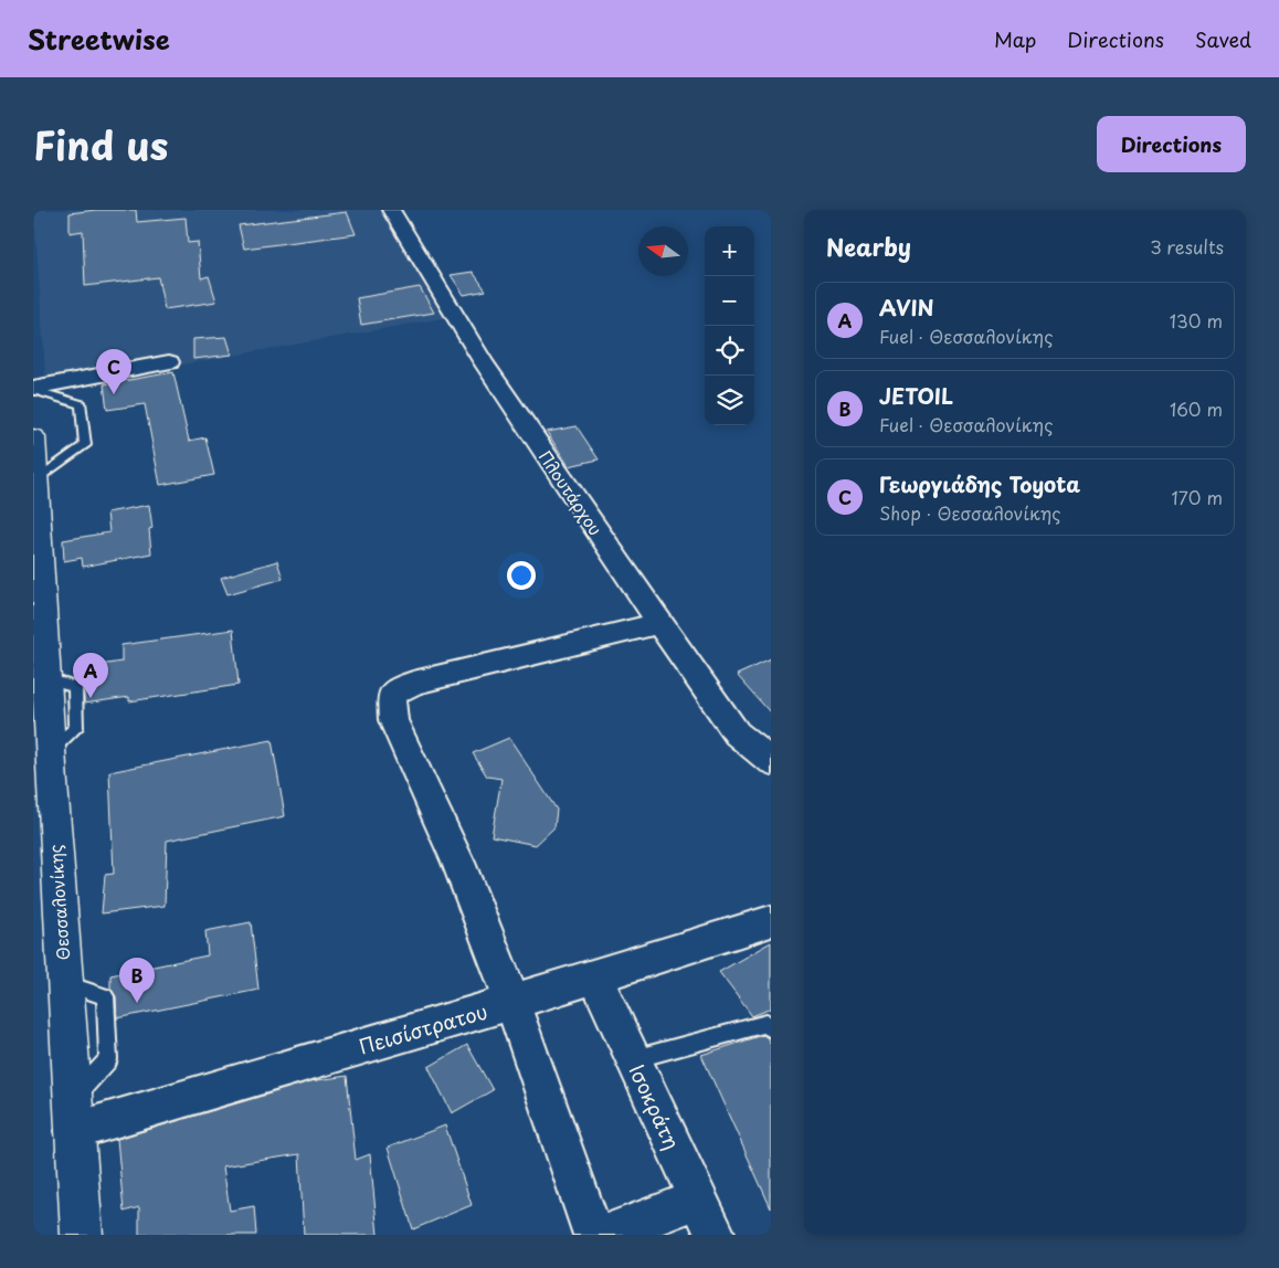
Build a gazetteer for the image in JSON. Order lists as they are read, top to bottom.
{
  "streets": {
    "main road": ["Θεσσαλονίκης"],
    "street": ["Πλουτάρχου", "Πεισίστρατου", "Ισοκράτη"]
  },
  "crossings": [
    ["Θεσσαλονίκης", "Πεισίστρατου"],
    ["Πεισίστρατου", "Ισοκράτη"]
  ],
  "north": "left",
  "page": {
    "header": "Streetwise",
    "nav": ["Map", "Directions", "Saved"],
    "title": "Find us",
    "buttons": "Directions",
    "heading": ["Nearby", "3 results"],
    "map_buttons": ["+", "−"],
    "list": [
      {
        "mark": "A",
        "name": "AVIN",
        "note": "Fuel · Θεσσαλονίκης",
        "value": "130 m"
      },
      {
        "mark": "B",
        "name": "JETOIL",
        "note": "Fuel · Θεσσαλονίκης",
        "value": "160 m"
      },
      {
        "mark": "C",
        "name": "Γεωργιάδης Toyota",
        "note": "Shop · Θεσσαλονίκης",
        "value": "170 m"
      }
    ],
    "pins": ["C", "A", "B"]
  }
}
